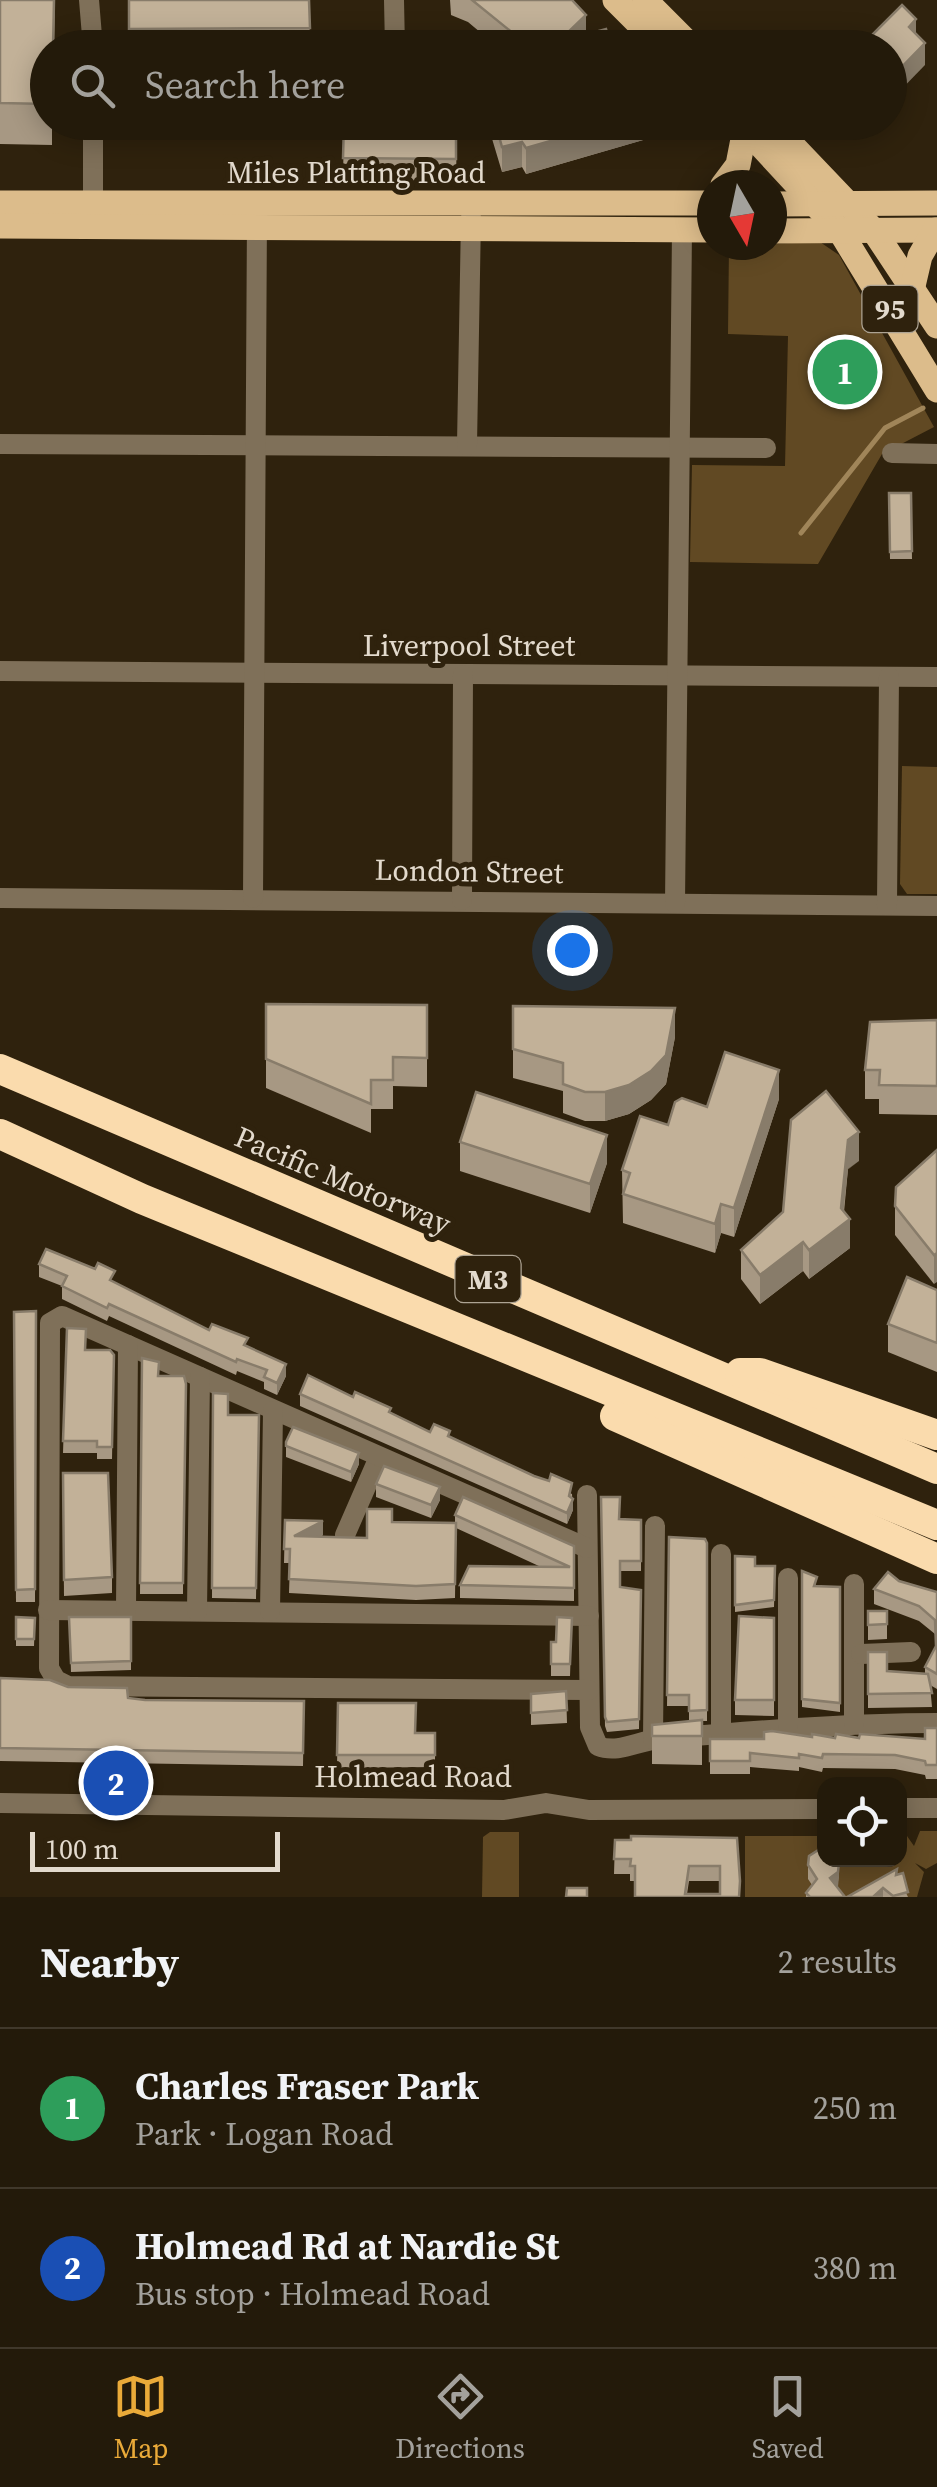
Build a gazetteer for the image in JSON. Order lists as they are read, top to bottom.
{
  "streets": {
    "highway": ["Pacific Motorway", "M3"],
    "main road": ["Miles Platting Road", "95"],
    "street": ["Liverpool Street", "London Street", "Holmead Road"]
  },
  "scale_bar": "100 m",
  "north": "bottom",
  "page": {
    "search": "Search here",
    "pins": ["1", "2"],
    "scale": "100 m",
    "heading": ["Nearby", "2 results"],
    "list": [
      {
        "mark": "1",
        "name": "Charles Fraser Park",
        "note": "Park · Logan Road",
        "value": "250 m"
      },
      {
        "mark": "2",
        "name": "Holmead Rd at Nardie St",
        "note": "Bus stop · Holmead Road",
        "value": "380 m"
      }
    ],
    "nav": ["Map", "Directions", "Saved"]
  }
}
